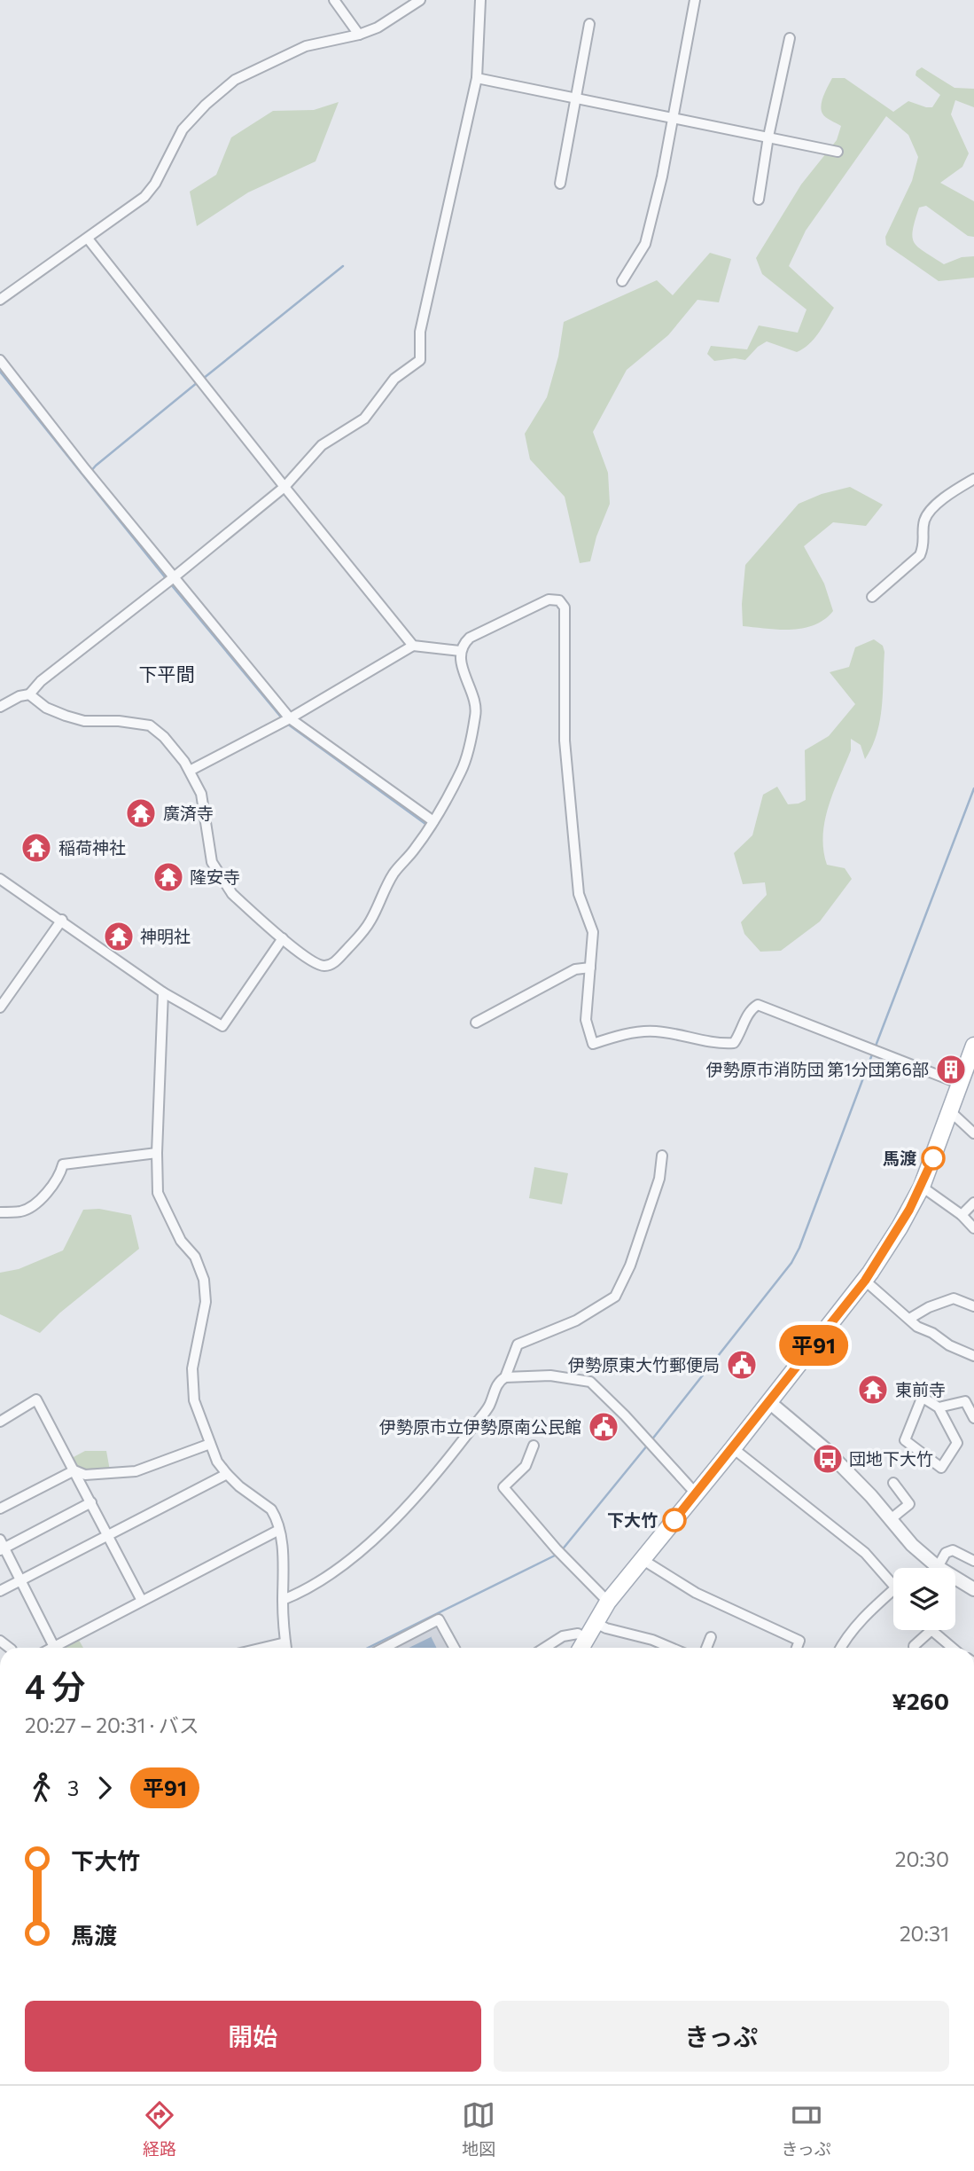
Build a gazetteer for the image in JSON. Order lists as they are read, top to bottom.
{
  "districts": ["下平間"],
  "places": {
    "temple": [
      "廣済寺",
      "稲荷神社",
      "隆安寺",
      "神明社",
      "東前寺"
    ],
    "building": ["伊勢原市消防団 第1分団第6部"],
    "other": ["馬渡", "下大竹"],
    "public building": ["伊勢原東大竹郵便局", "伊勢原市立伊勢原南公民館"],
    "bus stop": ["団地下大竹"]
  },
  "lines": ["bus line 平91"],
  "page": {
    "on_map": "平91",
    "heading": ["4 分", "20:27 – 20:31 · バス", "¥260"],
    "legs": ["3", "平91"],
    "list": [
      {
        "name": "下大竹",
        "value": "20:30"
      },
      {
        "name": "馬渡",
        "value": "20:31"
      }
    ],
    "buttons": ["開始", "きっぷ"],
    "tabs": ["経路", "地図", "きっぷ"]
  }
}
